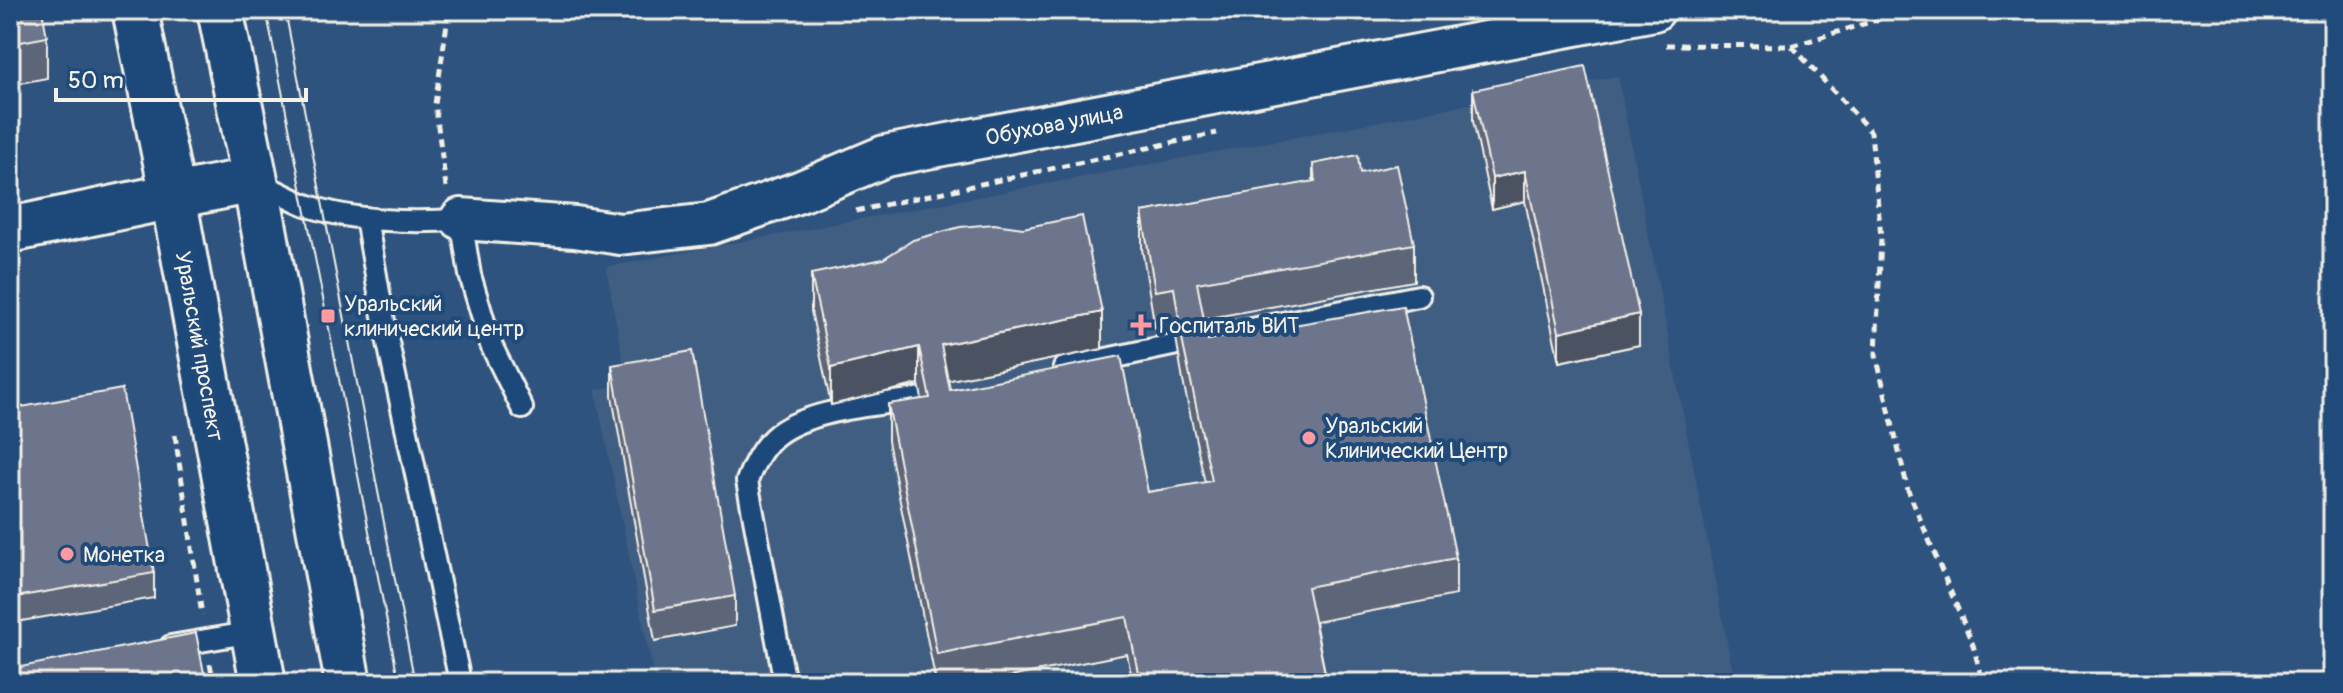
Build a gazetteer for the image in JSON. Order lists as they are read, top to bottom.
{
  "streets": {
    "main road": ["Уральский проспект"],
    "street": ["Обухова улица"]
  },
  "places": {
    "transit": ["Уральский клинический центр"],
    "health": ["Госпиталь ВИТ"],
    "other": ["Уральский Клинический Центр", "Монетка"]
  },
  "scale_bar": "50 m"
}
